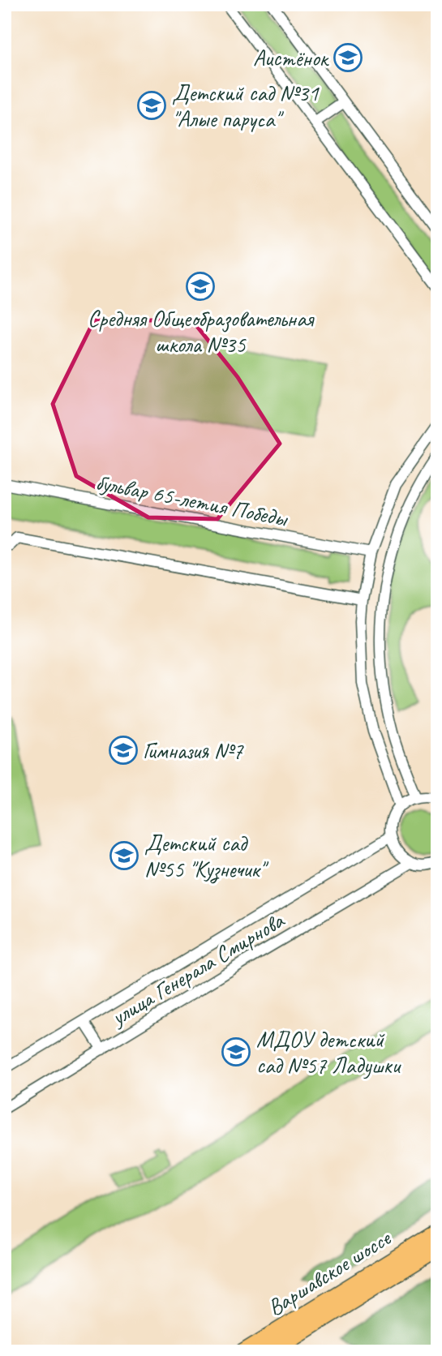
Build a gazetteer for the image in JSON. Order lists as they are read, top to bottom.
{
  "streets": {
    "main road": ["Варшавское шоссе"],
    "street": ["бульвар 65-летия Победы", "улица Генерала Смирнова"]
  },
  "places": {
    "school or university": [
      "Аистёнок",
      "Детский сад №31 \"Алые паруса\"",
      "Средняя Общеобразовательная школа №35",
      "Гимназия №7",
      "Детский сад №55 \"Кузнечик\"",
      "МДОУ детский сад №57 Ладушки"
    ]
  }
}
